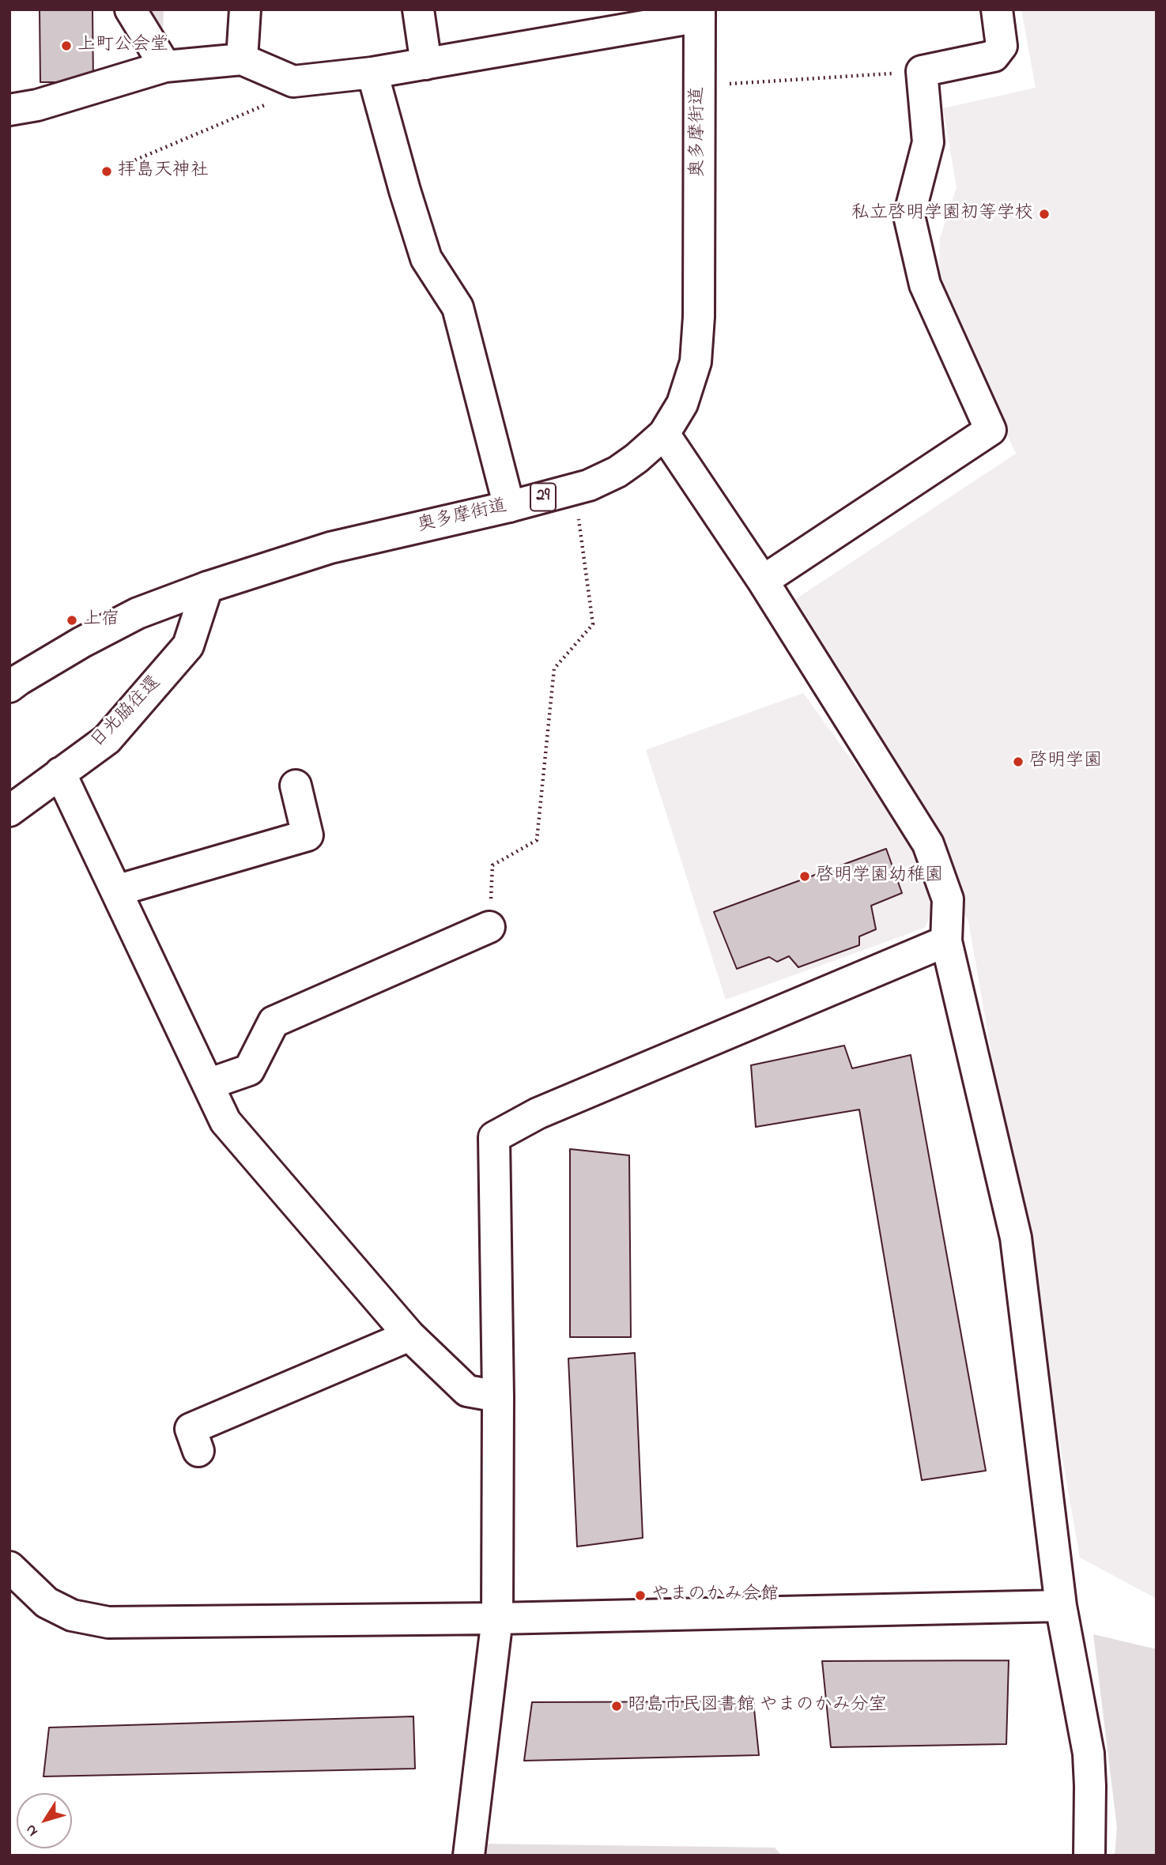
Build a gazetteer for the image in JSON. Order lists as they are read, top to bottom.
{
  "streets": {
    "street": ["奥多摩街道", "29", "日光脇往還"]
  },
  "crossings": [
    ["奥多摩街道", "日光脇往還"]
  ],
  "places": [
    "上町公会堂",
    "拝島天神社",
    "私立啓明学園初等学校",
    "上宿",
    "啓明学園",
    "啓明学園幼稚園",
    "やまのかみ会館",
    "昭島市民図書館 やまのかみ分室"
  ],
  "north": "bottom left"
}
